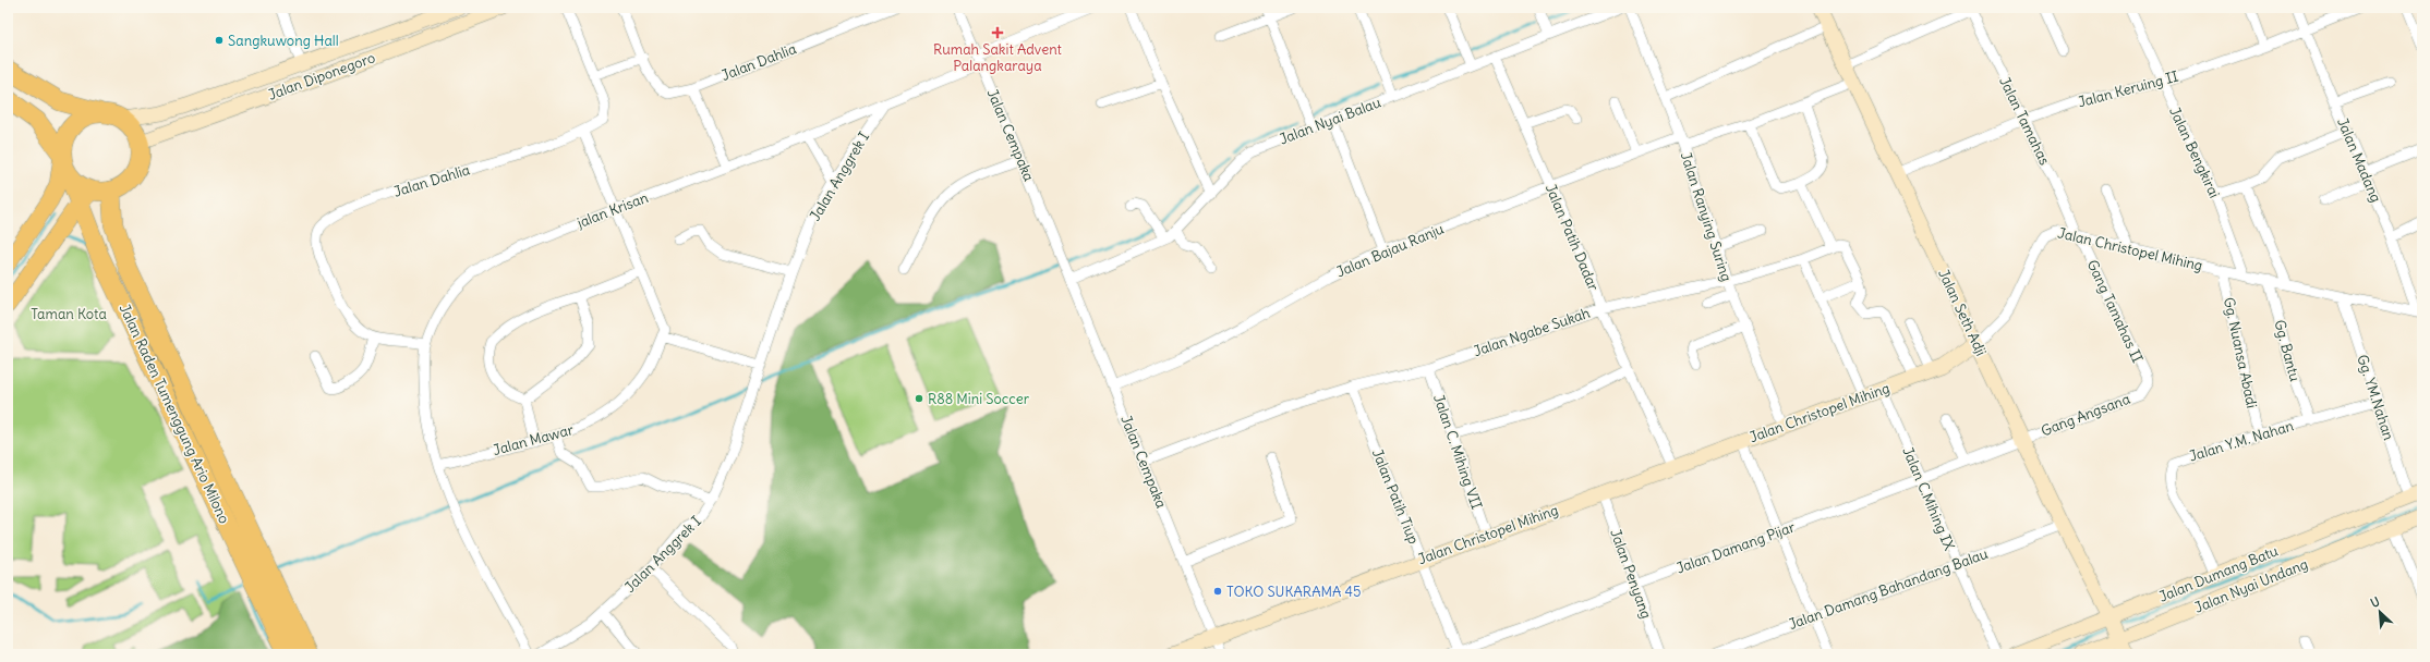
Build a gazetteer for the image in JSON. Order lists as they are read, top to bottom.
{
  "streets": {
    "highway": ["Jalan Raden Tumenggung Ario Milono"],
    "street": [
      "Jalan Dahlia",
      "Jalan Diponegoro",
      "Jalan Keruing II",
      "Jalan Nyai Balau",
      "Jalan Tamahas",
      "Jalan Cempaka",
      "Jalan Bengkirai",
      "Jalan Madang",
      "Jalan Anggrek I",
      "jalan Krisan",
      "Jalan Ranying Suring",
      "Jalan Patih Dadar",
      "Jalan Christopel Mihing",
      "Jalan Bajau Ranju",
      "Gang Tamahas II",
      "Jalan Seth Adji",
      "Jalan Ngabe Sukah",
      "Gg. Bantu",
      "Gg. Nuansa Abadi",
      "Gg. YM.Nahan",
      "Gang Angsana",
      "Jalan Mawar",
      "Jalan Y.M. Nahan",
      "Jalan C. Mihing VII",
      "Jalan Patih Tiup",
      "Jalan C.Mihing IX",
      "Jalan Damang Pijar",
      "Jalan Penyang",
      "Jalan Dumang Batu",
      "Jalan Nyai Undang",
      "Jalan Damang Bahandang Balau"
    ]
  },
  "crossings": [
    ["Jalan Dahlia", "jalan Krisan"],
    ["Jalan Dahlia", "Jalan Mawar"],
    ["Jalan Diponegoro", "Jalan Raden Tumenggung Ario Milono"],
    ["Jalan Keruing II", "Jalan Tamahas"],
    ["Jalan Keruing II", "Jalan Bengkirai"],
    ["Jalan Keruing II", "Jalan Madang"],
    ["Jalan Keruing II", "Jalan Seth Adji"],
    ["Jalan Nyai Balau", "Jalan Cempaka"],
    ["Jalan Nyai Balau", "Jalan Patih Dadar"],
    ["Jalan Tamahas", "Jalan Christopel Mihing"],
    ["Jalan Tamahas", "Gang Tamahas II"],
    ["Jalan Cempaka", "jalan Krisan"],
    ["Jalan Cempaka", "Jalan Christopel Mihing"],
    ["Jalan Cempaka", "Jalan Bajau Ranju"],
    ["Jalan Cempaka", "Jalan Ngabe Sukah"],
    ["Jalan Bengkirai", "Jalan Christopel Mihing"],
    ["Jalan Madang", "Jalan Christopel Mihing"],
    ["Jalan Anggrek I", "jalan Krisan"],
    ["jalan Krisan", "Jalan Mawar"],
    ["Jalan Ranying Suring", "Jalan Christopel Mihing"],
    ["Jalan Ranying Suring", "Jalan Bajau Ranju"],
    ["Jalan Ranying Suring", "Jalan Ngabe Sukah"],
    ["Jalan Patih Dadar", "Jalan Christopel Mihing"],
    ["Jalan Patih Dadar", "Jalan Bajau Ranju"],
    ["Jalan Patih Dadar", "Jalan Ngabe Sukah"],
    ["Jalan Christopel Mihing", "Gang Tamahas II"],
    ["Jalan Christopel Mihing", "Jalan Seth Adji"],
    ["Jalan Christopel Mihing", "Gg. Bantu"],
    ["Jalan Christopel Mihing", "Gg. Nuansa Abadi"],
    ["Jalan Christopel Mihing", "Gg. YM.Nahan"],
    ["Jalan Christopel Mihing", "Jalan C. Mihing VII"],
    ["Jalan Christopel Mihing", "Jalan Patih Tiup"],
    ["Jalan Christopel Mihing", "Jalan C.Mihing IX"],
    ["Jalan Christopel Mihing", "Jalan Penyang"],
    ["Jalan Bajau Ranju", "Jalan Seth Adji"],
    ["Gang Tamahas II", "Gang Angsana"],
    ["Jalan Seth Adji", "Gang Angsana"],
    ["Jalan Seth Adji", "Jalan Damang Pijar"],
    ["Jalan Seth Adji", "Jalan Dumang Batu"],
    ["Jalan Seth Adji", "Jalan Nyai Undang"],
    ["Jalan Seth Adji", "Jalan Damang Bahandang Balau"],
    ["Jalan Ngabe Sukah", "Jalan C. Mihing VII"],
    ["Jalan Ngabe Sukah", "Jalan Patih Tiup"],
    ["Gg. Bantu", "Jalan Y.M. Nahan"],
    ["Gg. Nuansa Abadi", "Jalan Y.M. Nahan"],
    ["Gg. YM.Nahan", "Jalan Y.M. Nahan"],
    ["Gg. YM.Nahan", "Jalan Dumang Batu"],
    ["Gang Angsana", "Jalan Damang Pijar"],
    ["Jalan Y.M. Nahan", "Jalan Dumang Batu"],
    ["Jalan Patih Tiup", "Jalan Damang Pijar"],
    ["Jalan C.Mihing IX", "Jalan Damang Pijar"],
    ["Jalan C.Mihing IX", "Jalan Damang Bahandang Balau"],
    ["Jalan Damang Pijar", "Jalan Penyang"]
  ],
  "parks": ["Taman Kota"],
  "places": {
    "health": ["Rumah Sakit Advent Palangkaraya"],
    "other": ["Sangkuwong Hall", "R88 Mini Soccer", "TOKO SUKARAMA 45"]
  },
  "north": "top left"
}
